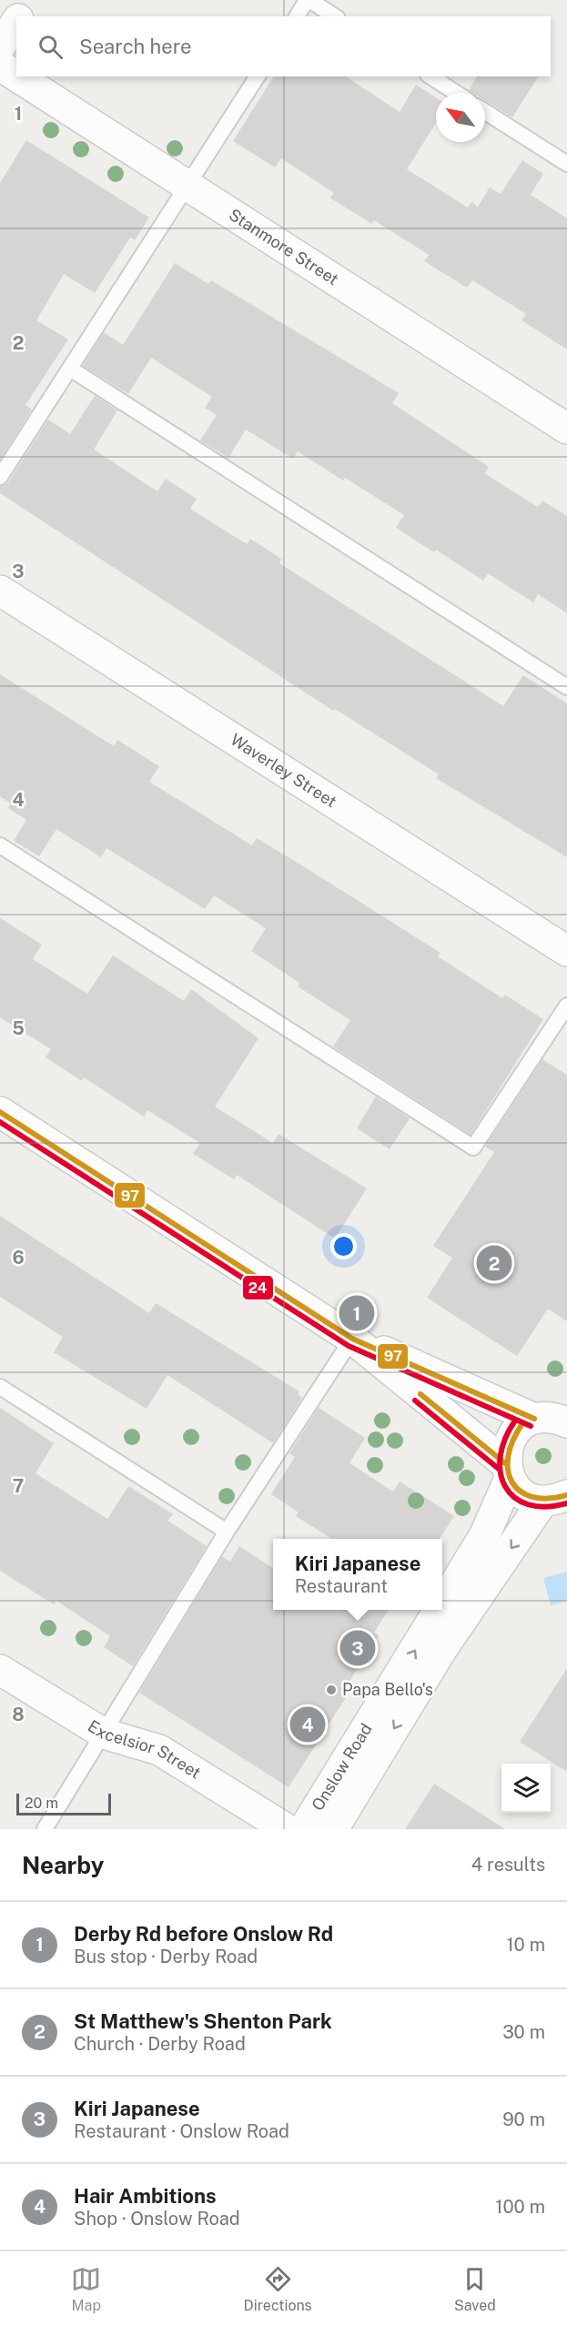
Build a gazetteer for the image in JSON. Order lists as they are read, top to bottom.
{
  "streets": {
    "street": [
      "Stanmore Street",
      "Waverley Street",
      "Excelsior Street",
      "Onslow Road"
    ]
  },
  "places": ["Papa Bello's"],
  "lines": ["transit line 97", "transit line 24"],
  "scale_bar": "20 m",
  "north": "top left",
  "page": {
    "search": "Search here",
    "pins": [
      "2",
      "1",
      "3",
      "4"
    ],
    "popup": ["Kiri Japanese", "Restaurant"],
    "scale": "20 m",
    "heading": ["Nearby", "4 results"],
    "list": [
      {
        "mark": "1",
        "name": "Derby Rd before Onslow Rd",
        "note": "Bus stop · Derby Road",
        "value": "10 m"
      },
      {
        "mark": "2",
        "name": "St Matthew's Shenton Park",
        "note": "Church · Derby Road",
        "value": "30 m"
      },
      {
        "mark": "3",
        "name": "Kiri Japanese",
        "note": "Restaurant · Onslow Road",
        "value": "90 m"
      },
      {
        "mark": "4",
        "name": "Hair Ambitions",
        "note": "Shop · Onslow Road",
        "value": "100 m"
      }
    ],
    "nav": ["Map", "Directions", "Saved"]
  },
  "grid": {
    "rows": [
      "1",
      "2",
      "3",
      "4",
      "5",
      "6",
      "7",
      "8"
    ]
  }
}
